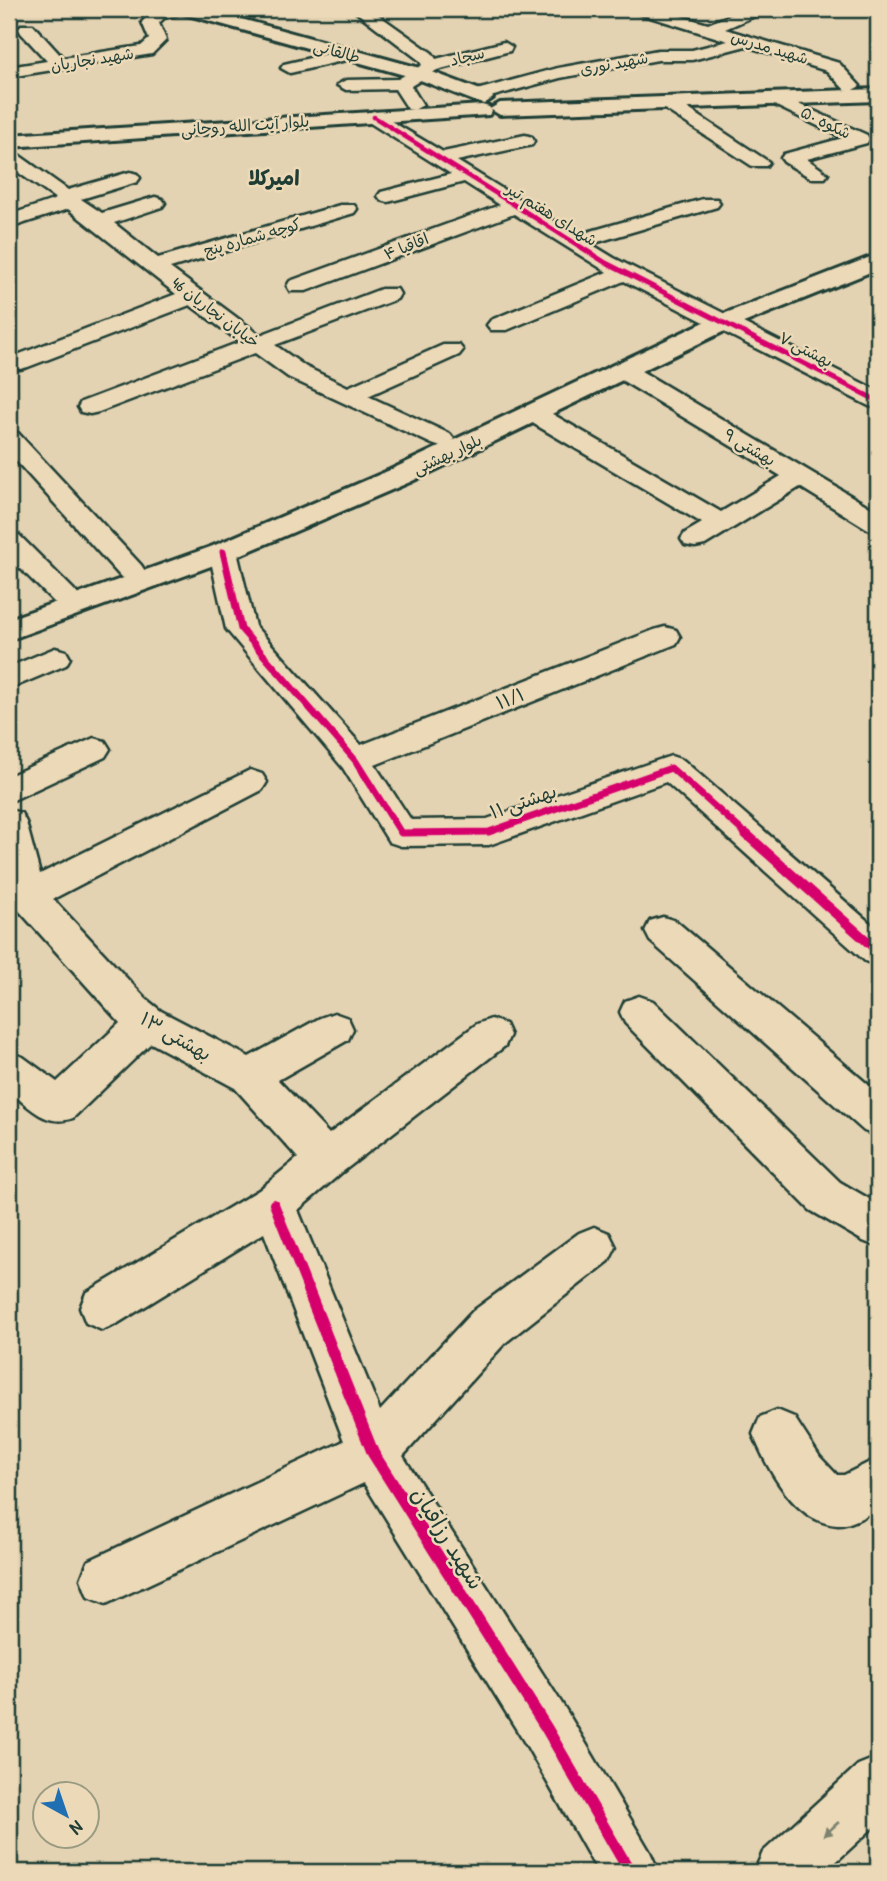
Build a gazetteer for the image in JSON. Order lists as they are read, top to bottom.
{
  "streets": {
    "main road": ["طالقانی", "بلوار آیت الله روحانی", "بلوار بهشتی"],
    "street": [
      "شهید مدرس",
      "سجاد",
      "شهید نجاریان",
      "شهید نوری",
      "شکوه ۵۰",
      "شهدای هفتم تیر",
      "کوچه شماره پنج",
      "اقاقیا ۴",
      "خیابان نجاریان 46",
      "بهشتی ۷",
      "بهشتی ۹",
      "۱۱/۱",
      "بهشتی ۱۱",
      "بهشتی ۱۳",
      "شهید رزاقیان"
    ]
  },
  "crossings": [
    ["شهید مدرس", "شهید نوری"],
    ["شهید مدرس", "بلوار آیت الله روحانی"],
    ["طالقانی", "سجاد"],
    ["طالقانی", "شهید نوری"],
    ["طالقانی", "بلوار آیت الله روحانی"],
    ["شهید نوری", "بلوار آیت الله روحانی"],
    ["شکوه ۵۰", "بلوار آیت الله روحانی"],
    ["بلوار آیت الله روحانی", "شهدای هفتم تیر"],
    ["شهدای هفتم تیر", "اقاقیا ۴"],
    ["شهدای هفتم تیر", "بهشتی ۷"],
    ["شهدای هفتم تیر", "بلوار بهشتی"],
    ["کوچه شماره پنج", "خیابان نجاریان 46"],
    ["خیابان نجاریان 46", "بلوار بهشتی"],
    ["بهشتی ۷", "بلوار بهشتی"],
    ["بهشتی ۹", "بلوار بهشتی"],
    ["بلوار بهشتی", "بهشتی ۱۱"],
    ["۱۱/۱", "بهشتی ۱۱"]
  ],
  "districts": ["امیرکلا"],
  "north": "bottom right"
}
